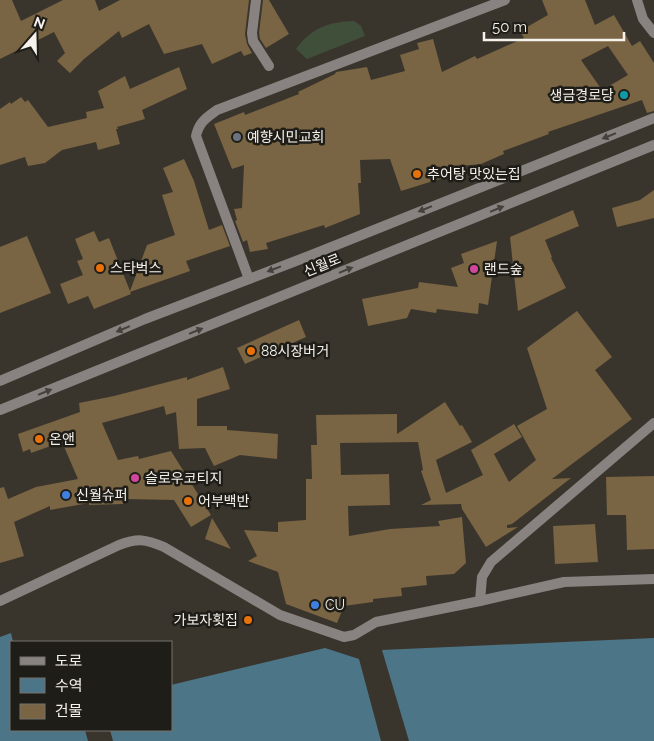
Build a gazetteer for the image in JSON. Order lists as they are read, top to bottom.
{
  "streets": {
    "street": ["신월로"]
  },
  "places": [
    "생금경로당",
    "예향시민교회",
    "추어탕 맛있는집",
    "스타벅스",
    "랜드숲",
    "88시장버거",
    "온앤",
    "슬로우코티지",
    "신월슈퍼",
    "어부백반",
    "CU",
    "가보자횟집"
  ],
  "legend": ["도로", "수역", "건물"],
  "scale_bar": "50 m",
  "north": "top"
}
